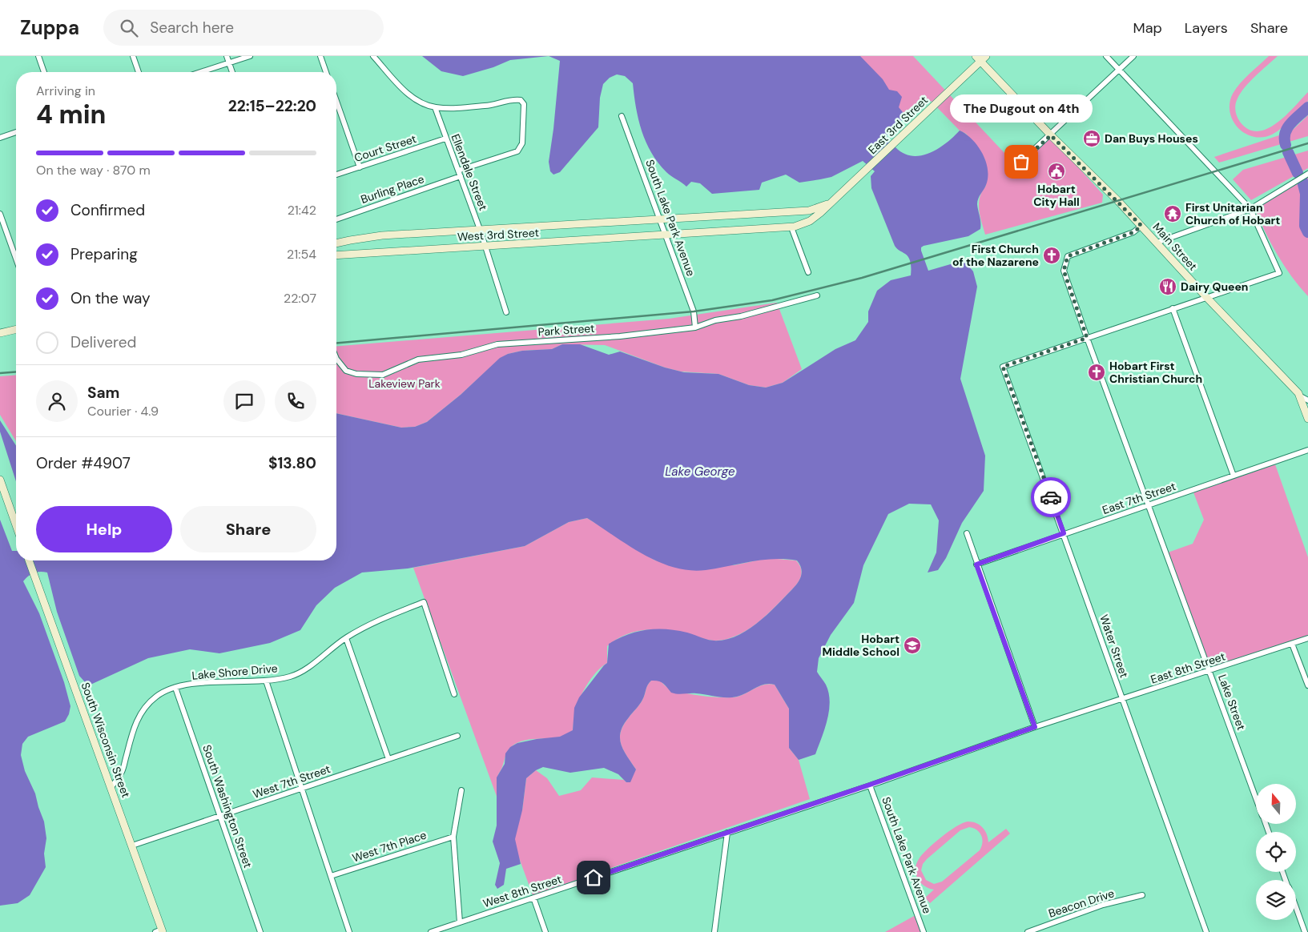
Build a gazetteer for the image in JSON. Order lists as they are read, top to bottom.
{
  "streets": {
    "street": [
      "East 3rd Street",
      "Court Street",
      "Ellendale Street",
      "Burling Place",
      "South Lake Park Avenue",
      "West 3rd Street",
      "Main Street",
      "Park Street",
      "East 7th Street",
      "Water Street",
      "East 8th Street",
      "Lake Shore Drive",
      "Lake Street",
      "South Wisconsin Street",
      "West 7th Street",
      "South Washington Street",
      "West 7th Place",
      "West 8th Street",
      "Beacon Drive"
    ]
  },
  "crossings": [
    ["East 3rd Street", "South Lake Park Avenue"],
    ["East 3rd Street", "West 3rd Street"],
    ["East 3rd Street", "Main Street"],
    ["Court Street", "Ellendale Street"],
    ["Ellendale Street", "Burling Place"],
    ["Ellendale Street", "West 3rd Street"],
    ["South Lake Park Avenue", "West 3rd Street"],
    ["South Lake Park Avenue", "Park Street"],
    ["South Lake Park Avenue", "East 8th Street"],
    ["South Lake Park Avenue", "West 8th Street"],
    ["Main Street", "Lake Street"],
    ["East 7th Street", "Water Street"],
    ["East 7th Street", "Lake Street"],
    ["Water Street", "East 8th Street"],
    ["Water Street", "Lake Street"],
    ["East 8th Street", "Lake Street"],
    ["East 8th Street", "West 8th Street"],
    ["Lake Shore Drive", "South Wisconsin Street"],
    ["Lake Shore Drive", "South Washington Street"],
    ["South Wisconsin Street", "West 7th Street"],
    ["West 7th Street", "South Washington Street"]
  ],
  "water": ["Lake George"],
  "parks": ["Lakeview Park"],
  "places": {
    "office": ["Dan Buys Houses"],
    "other": ["The Dugout on 4th"],
    "public building": ["Hobart City Hall"],
    "temple": ["First Unitarian Church of Hobart"],
    "church": ["First Church of the Nazarene", "Hobart First Christian Church"],
    "restaurant": ["Dairy Queen"],
    "school or university": ["Hobart Middle School"]
  },
  "north": "top",
  "page": {
    "header": "Zuppa",
    "search": "Search here",
    "nav": ["Map", "Layers", "Share"],
    "heading": ["4 min", "Arriving in", "22:15–22:20"],
    "panel": [
      "Sam",
      "Courier · 4.9",
      "Order #4907",
      "$13.80"
    ],
    "bubble": "The Dugout on 4th",
    "bar": "On the way · 870 m",
    "list": [
      ["Confirmed", "21:42"],
      ["Preparing", "21:54"],
      ["On the way", "22:07"],
      "Delivered"
    ],
    "buttons": ["Help", "Share"]
  }
}
